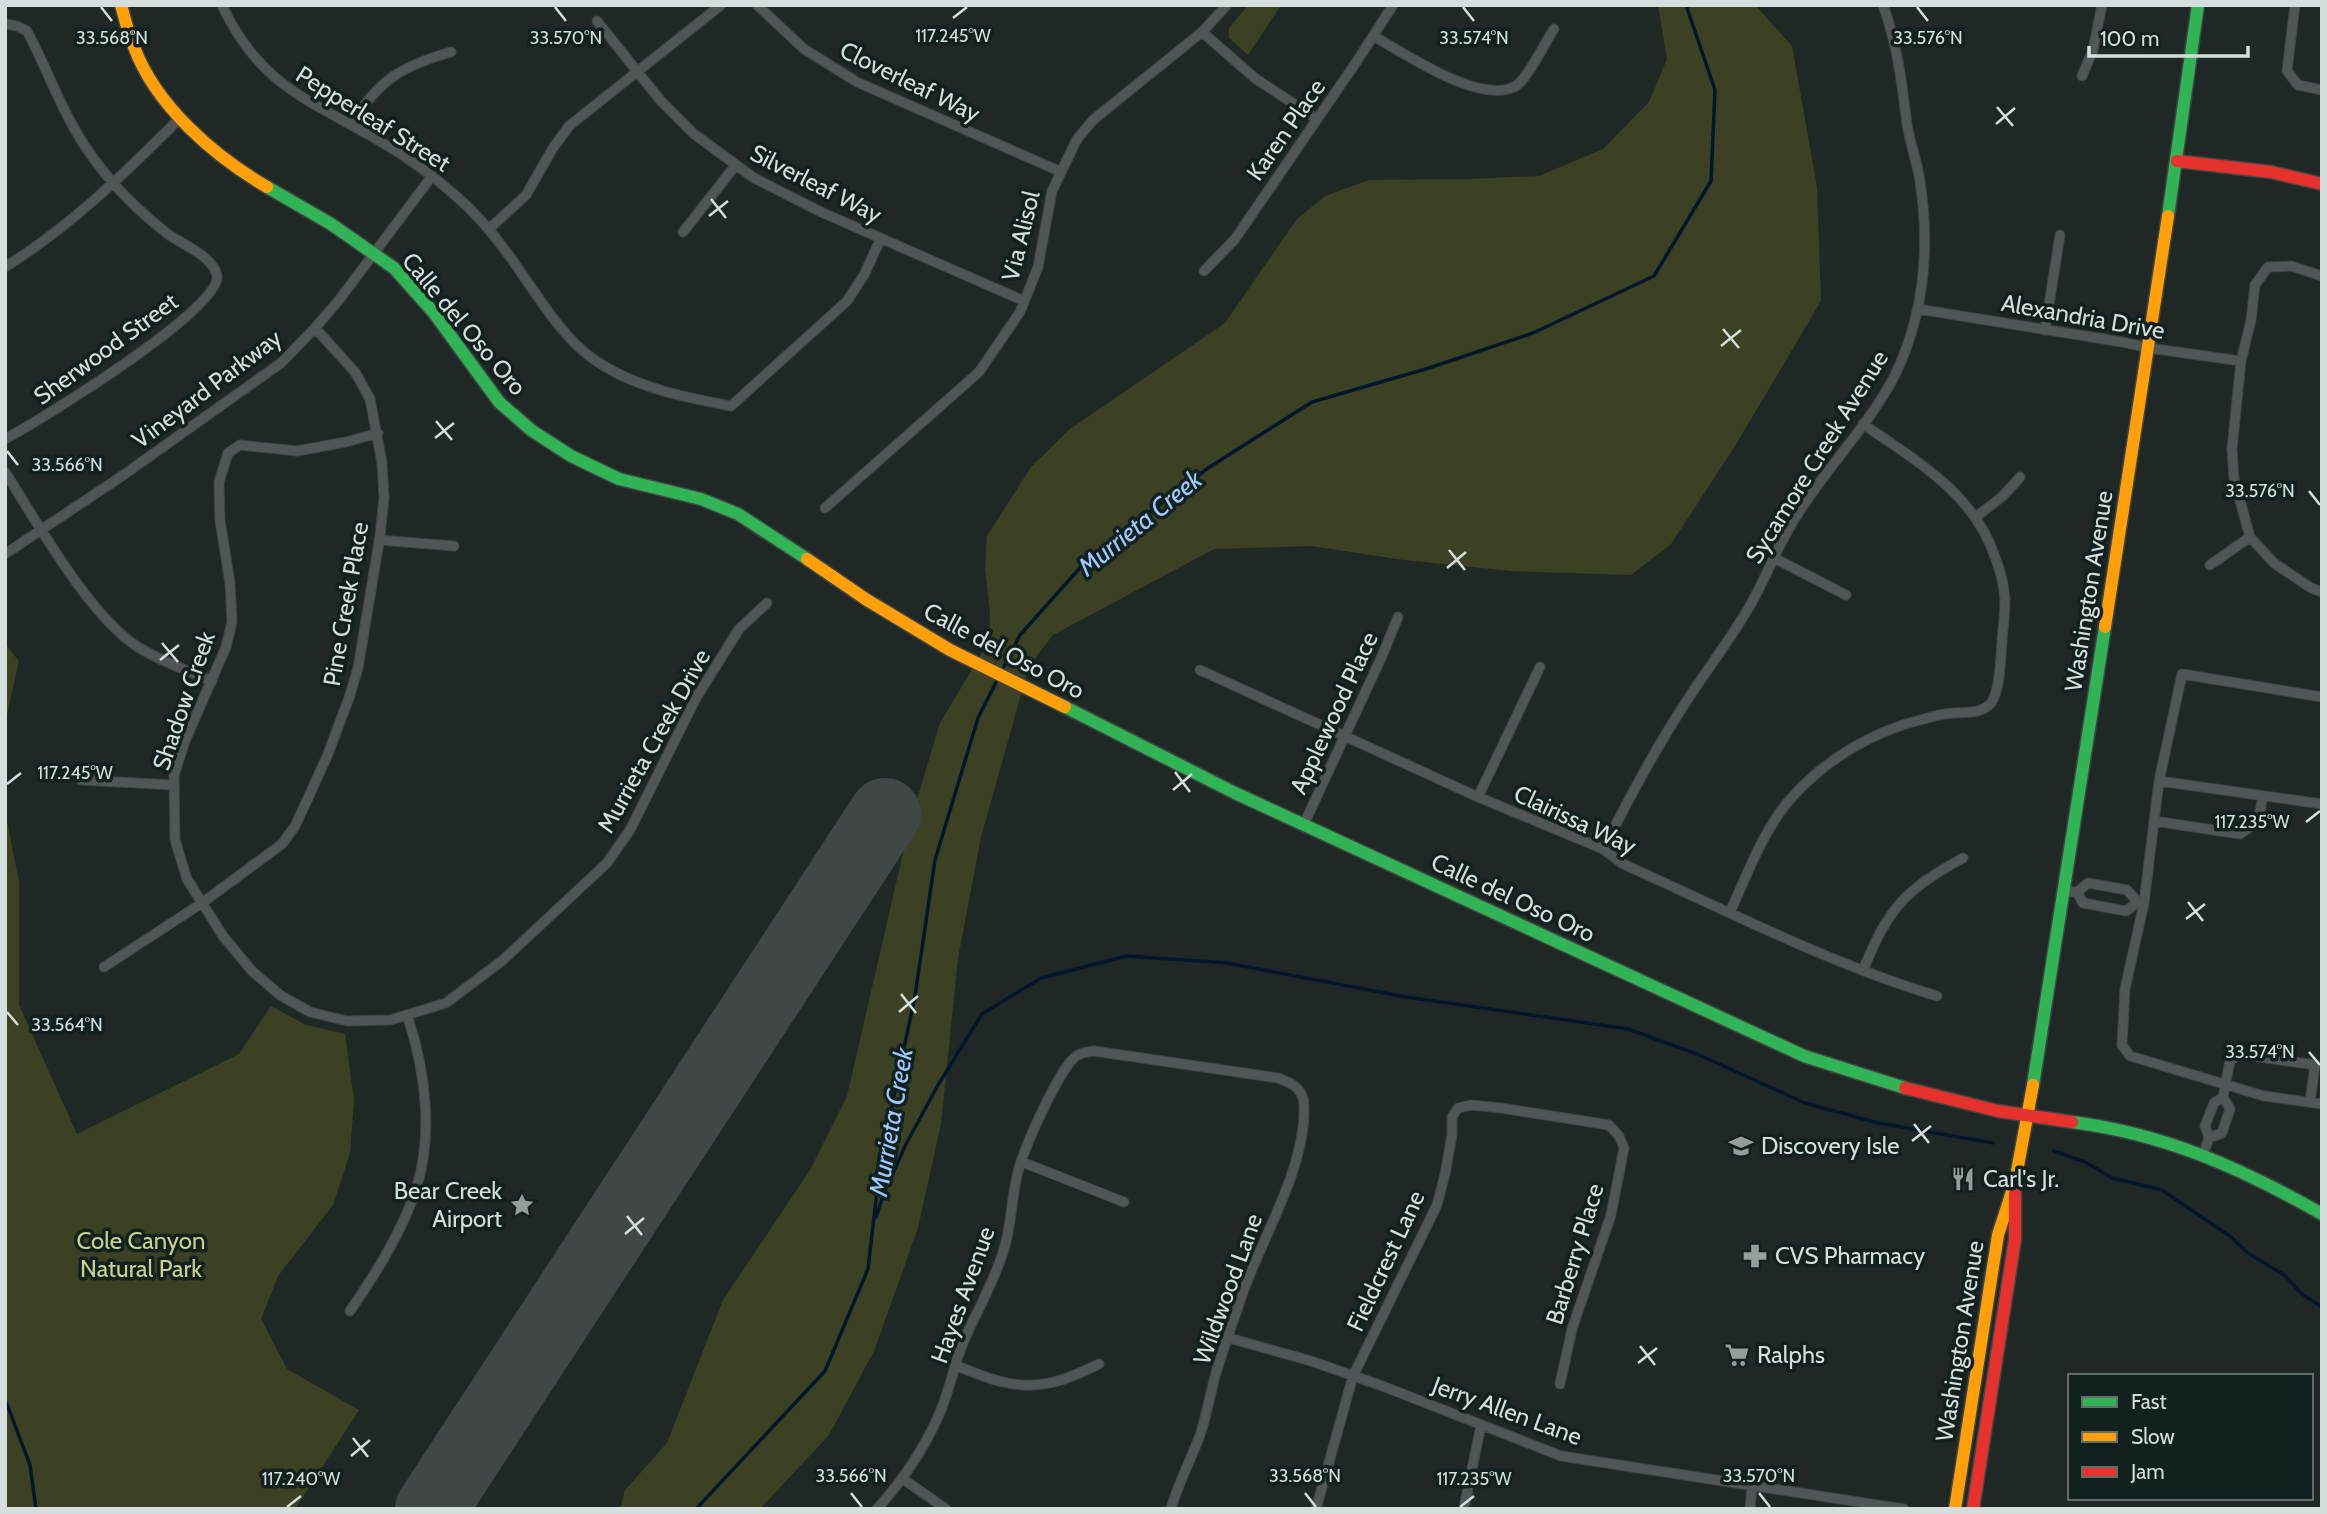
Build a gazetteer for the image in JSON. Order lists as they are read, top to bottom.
{
  "streets": {
    "main road": ["Calle del Oso Oro", "Washington Avenue"],
    "street": [
      "Cloverleaf Way",
      "Pepperleaf Street",
      "Karen Place",
      "Silverleaf Way",
      "Via Alisol",
      "Alexandria Drive",
      "Sherwood Street",
      "Vineyard Parkway",
      "Sycamore Creek Avenue",
      "Pine Creek Place",
      "Shadow Creek",
      "Applewood Place",
      "Murrieta Creek Drive",
      "Clairissa Way",
      "Barberry Place",
      "Fieldcrest Lane",
      "Wildwood Lane",
      "Hayes Avenue",
      "Jerry Allen Lane"
    ]
  },
  "crossings": [
    ["Cloverleaf Way", "Via Alisol"],
    ["Pepperleaf Street", "Silverleaf Way"],
    ["Pepperleaf Street", "Vineyard Parkway"],
    ["Silverleaf Way", "Via Alisol"],
    ["Alexandria Drive", "Sycamore Creek Avenue"],
    ["Alexandria Drive", "Washington Avenue"],
    ["Calle del Oso Oro", "Vineyard Parkway"],
    ["Calle del Oso Oro", "Washington Avenue"],
    ["Calle del Oso Oro", "Applewood Place"],
    ["Vineyard Parkway", "Pine Creek Place"],
    ["Sycamore Creek Avenue", "Clairissa Way"],
    ["Pine Creek Place", "Shadow Creek"],
    ["Pine Creek Place", "Murrieta Creek Drive"],
    ["Shadow Creek", "Murrieta Creek Drive"],
    ["Applewood Place", "Clairissa Way"],
    ["Barberry Place", "Fieldcrest Lane"],
    ["Fieldcrest Lane", "Jerry Allen Lane"],
    ["Wildwood Lane", "Hayes Avenue"],
    ["Wildwood Lane", "Jerry Allen Lane"]
  ],
  "water": ["Murrieta Creek"],
  "parks": ["Cole Canyon Natural Park"],
  "places": {
    "school or university": ["Discovery Isle"],
    "restaurant": ["Carl's Jr."],
    "place": ["Bear Creek Airport"],
    "pharmacy": ["CVS Pharmacy"],
    "supermarket": ["Ralphs"]
  },
  "legend": ["Fast", "Slow", "Jam"],
  "scale_bar": "100 m",
  "coordinates": [
    "117.245°W",
    "33.568°N",
    "33.570°N",
    "33.574°N",
    "33.576°N",
    "33.566°N",
    "117.235°W",
    "33.564°N",
    "117.240°W"
  ]
}
